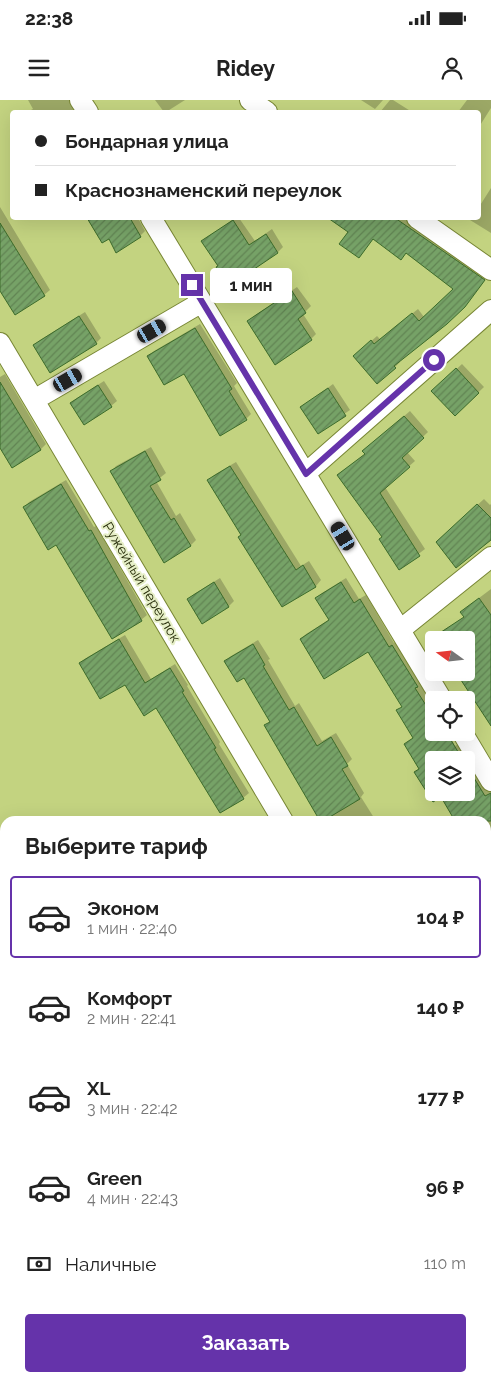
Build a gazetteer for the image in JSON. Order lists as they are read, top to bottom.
{
  "streets": {
    "street": ["Ружейный переулок"]
  },
  "north": "left",
  "page": {
    "status": "22:38",
    "header": "Ridey",
    "banner": ["Бондарная улица", "Краснознаменский переулок"],
    "bubble": "1 мин",
    "heading": "Выберите тариф",
    "list": [
      {
        "name": "Эконом",
        "note": "1 мин · 22:40",
        "value": "104 ₽"
      },
      {
        "name": "Комфорт",
        "note": "2 мин · 22:41",
        "value": "140 ₽"
      },
      {
        "name": "XL",
        "note": "3 мин · 22:42",
        "value": "177 ₽"
      },
      {
        "name": "Green",
        "note": "4 мин · 22:43",
        "value": "96 ₽"
      }
    ],
    "pay": ["Наличные", "110 m"],
    "buttons": "Заказать"
  }
}
